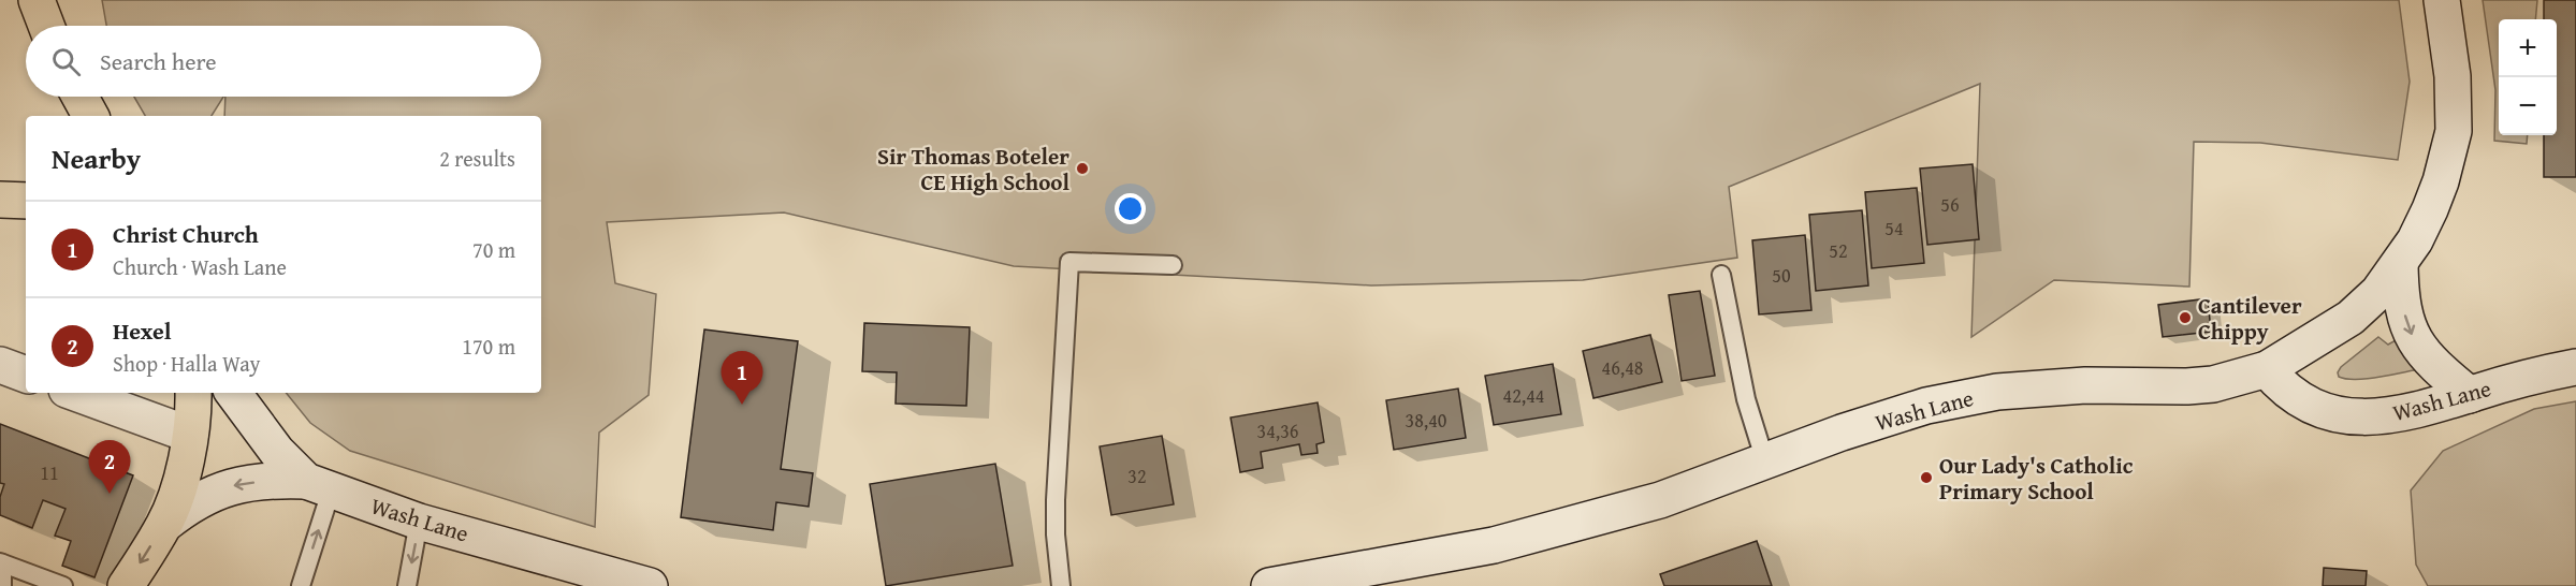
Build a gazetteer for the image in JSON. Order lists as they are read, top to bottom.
{
  "streets": {
    "street": ["Wash Lane"]
  },
  "places": ["Sir Thomas Boteler CE High School", "Cantilever Chippy", "Our Lady's Catholic Primary School"],
  "house_numbers": [
    "56",
    "54",
    "52",
    "50",
    "46,48",
    "42,44",
    "38,40",
    "34,36",
    "11",
    "32"
  ],
  "page": {
    "map_buttons": ["+", "−"],
    "search": "Search here",
    "heading": ["Nearby", "2 results"],
    "list": [
      {
        "mark": "1",
        "name": "Christ Church",
        "note": "Church · Wash Lane",
        "value": "70 m"
      },
      {
        "mark": "2",
        "name": "Hexel",
        "note": "Shop · Halla Way",
        "value": "170 m"
      }
    ],
    "pins": ["1", "2"]
  }
}
